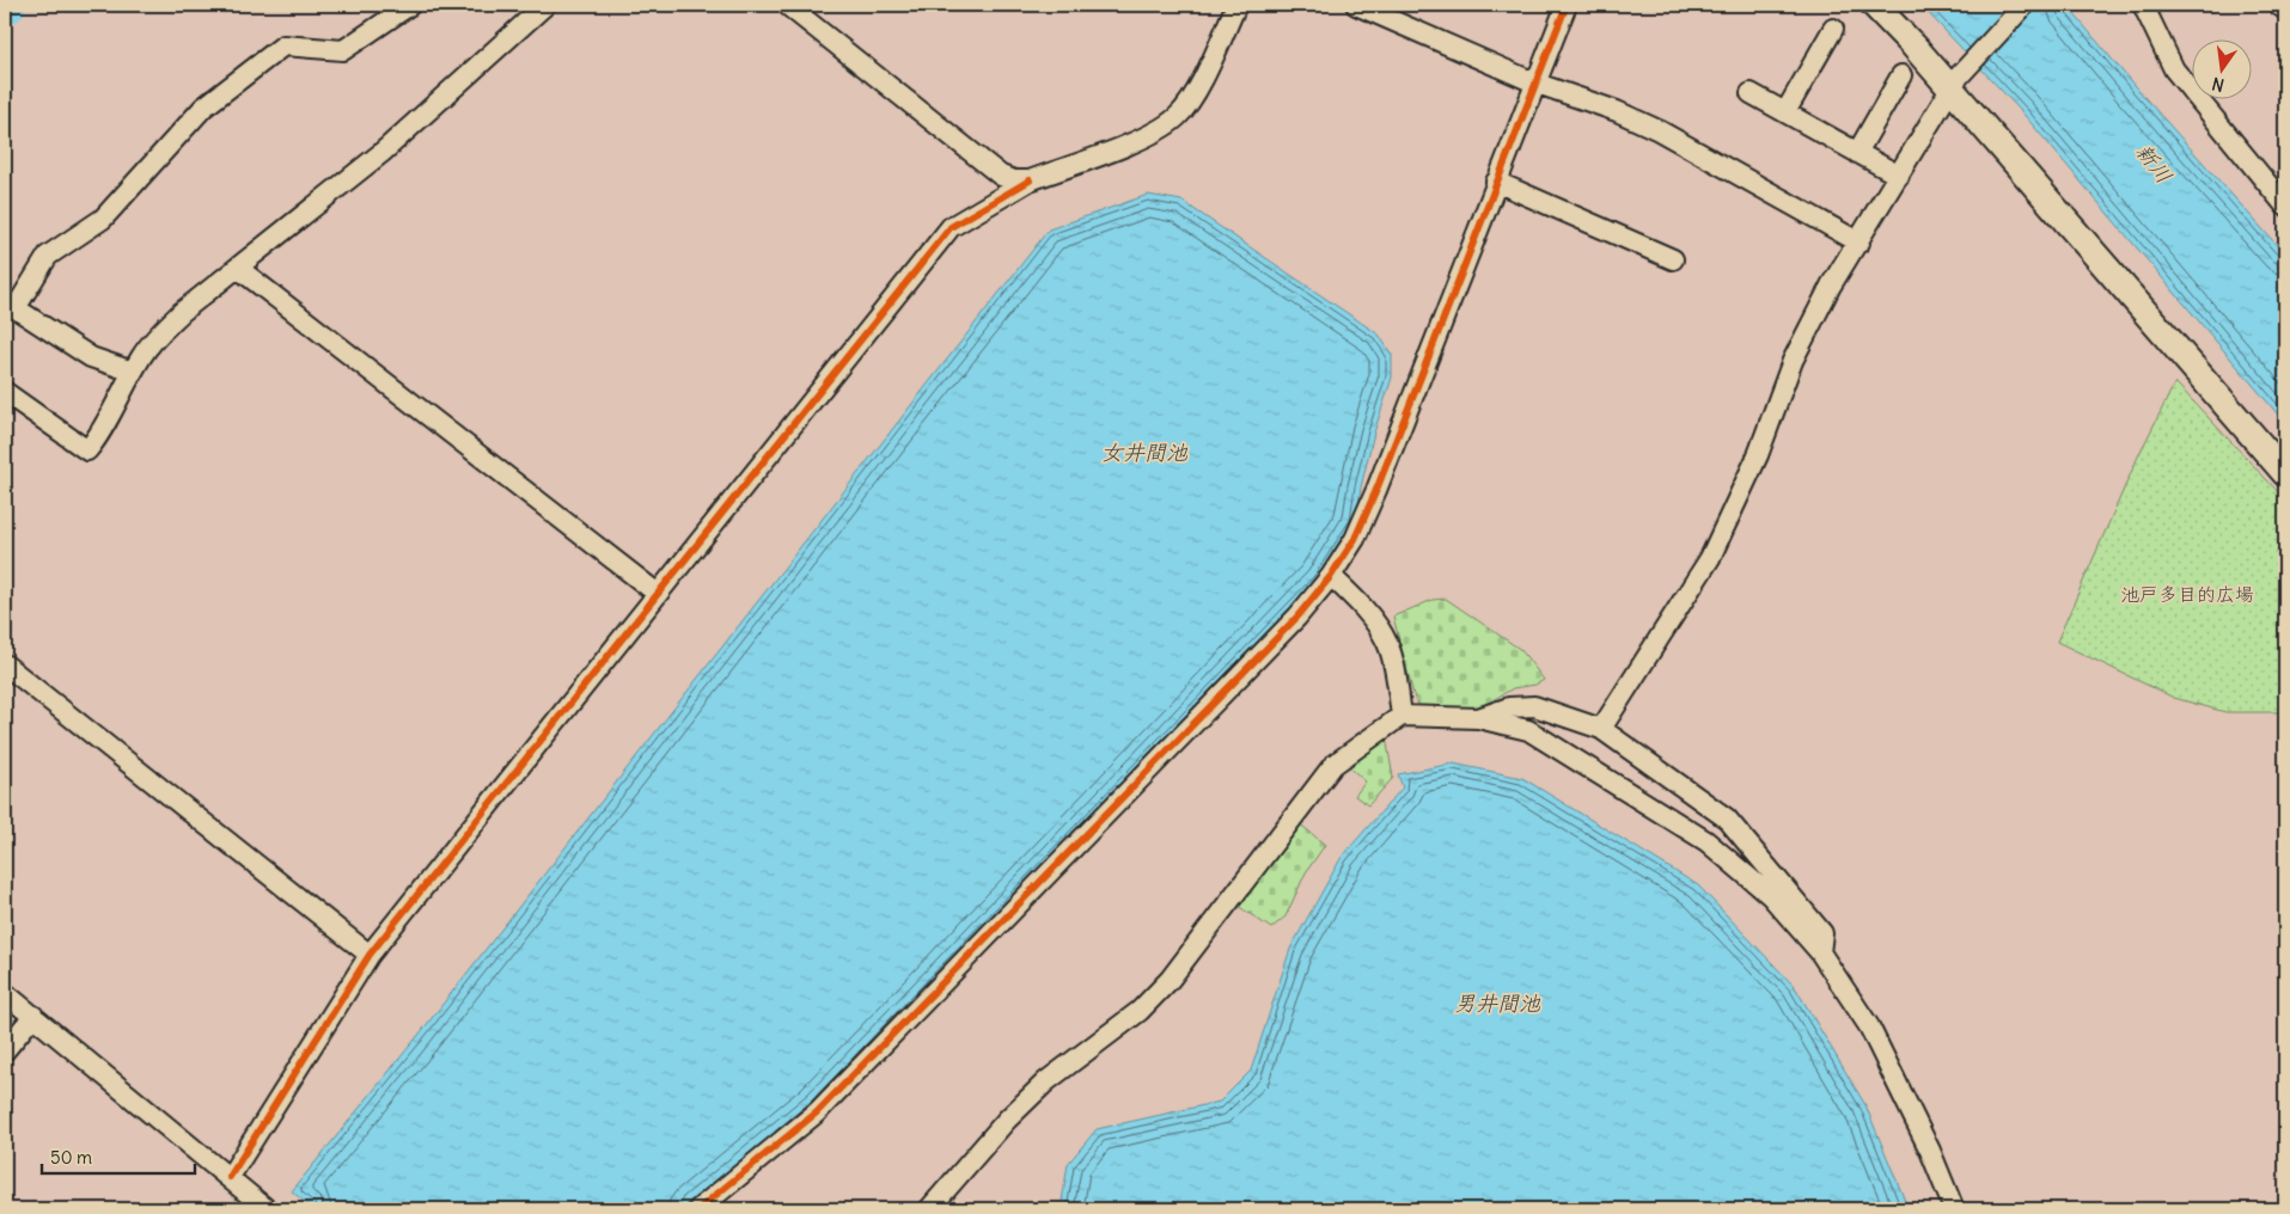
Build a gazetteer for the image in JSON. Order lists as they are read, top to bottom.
{
  "water": ["新川", "女井間池", "男井間池"],
  "parks": ["池戸多目的広場"],
  "scale_bar": "50 m",
  "north": "bottom"
}
